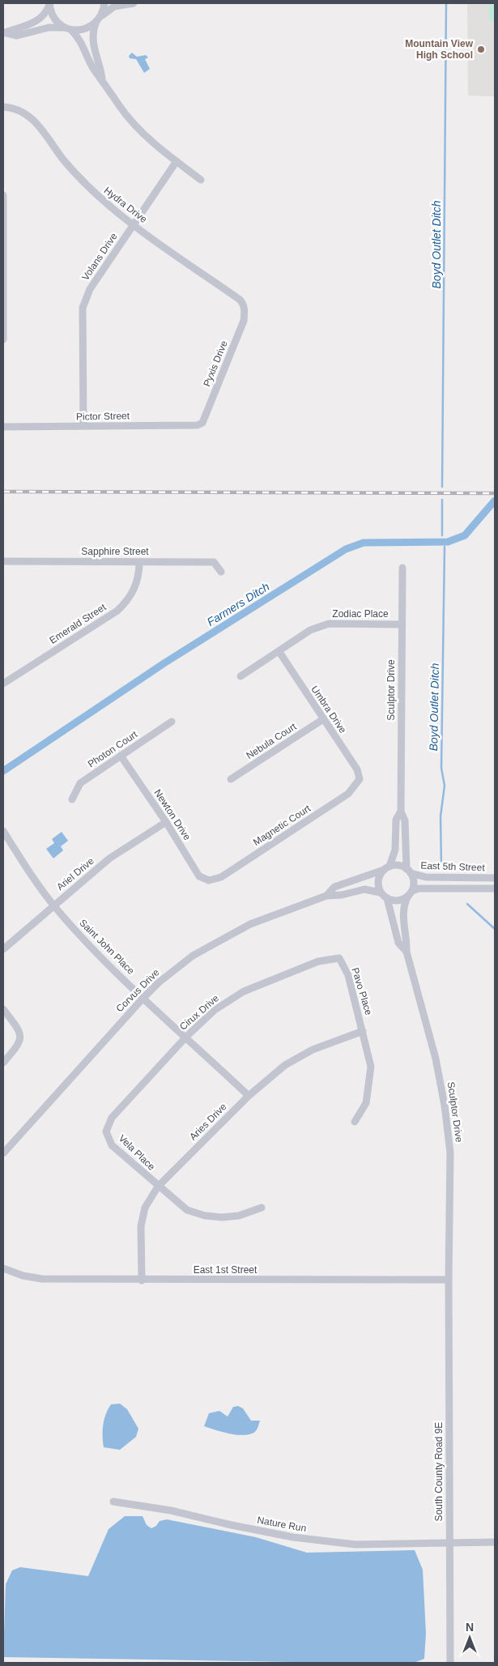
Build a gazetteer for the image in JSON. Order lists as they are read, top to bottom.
{
  "streets": {
    "street": [
      "Hydra Drive",
      "Volans Drive",
      "Pyxis Drive",
      "Pictor Street",
      "Sapphire Street",
      "Zodiac Place",
      "Emerald Street",
      "Sculptor Drive",
      "Umbra Drive",
      "Nebula Court",
      "Photon Court",
      "Newton Drive",
      "Magnetic Court",
      "East 5th Street",
      "Ariel Drive",
      "Saint John Place",
      "Corvus Drive",
      "Pavo Place",
      "Cirux Drive",
      "Aries Drive",
      "Vela Place",
      "East 1st Street",
      "South County Road 9E",
      "Nature Run"
    ]
  },
  "crossings": [
    ["Hydra Drive", "Volans Drive"],
    ["Hydra Drive", "Pyxis Drive"],
    ["Volans Drive", "Pictor Street"],
    ["Pyxis Drive", "Pictor Street"],
    ["Sapphire Street", "Emerald Street"],
    ["Zodiac Place", "Sculptor Drive"],
    ["Zodiac Place", "Umbra Drive"],
    ["Sculptor Drive", "East 5th Street"],
    ["Sculptor Drive", "Corvus Drive"],
    ["Sculptor Drive", "East 1st Street"],
    ["Sculptor Drive", "South County Road 9E"],
    ["Umbra Drive", "Nebula Court"],
    ["Umbra Drive", "Magnetic Court"],
    ["Photon Court", "Newton Drive"],
    ["Newton Drive", "Magnetic Court"],
    ["Newton Drive", "Ariel Drive"],
    ["East 5th Street", "Corvus Drive"],
    ["Ariel Drive", "Saint John Place"],
    ["Saint John Place", "Corvus Drive"],
    ["Saint John Place", "Cirux Drive"],
    ["Saint John Place", "Aries Drive"],
    ["Pavo Place", "Cirux Drive"],
    ["Pavo Place", "Aries Drive"],
    ["Cirux Drive", "Vela Place"],
    ["Aries Drive", "Vela Place"],
    ["Aries Drive", "East 1st Street"],
    ["East 1st Street", "South County Road 9E"],
    ["South County Road 9E", "Nature Run"]
  ],
  "water": ["Boyd Outlet Ditch", "Farmers Ditch"],
  "places": ["Mountain View High School"],
  "north": "top"
}
